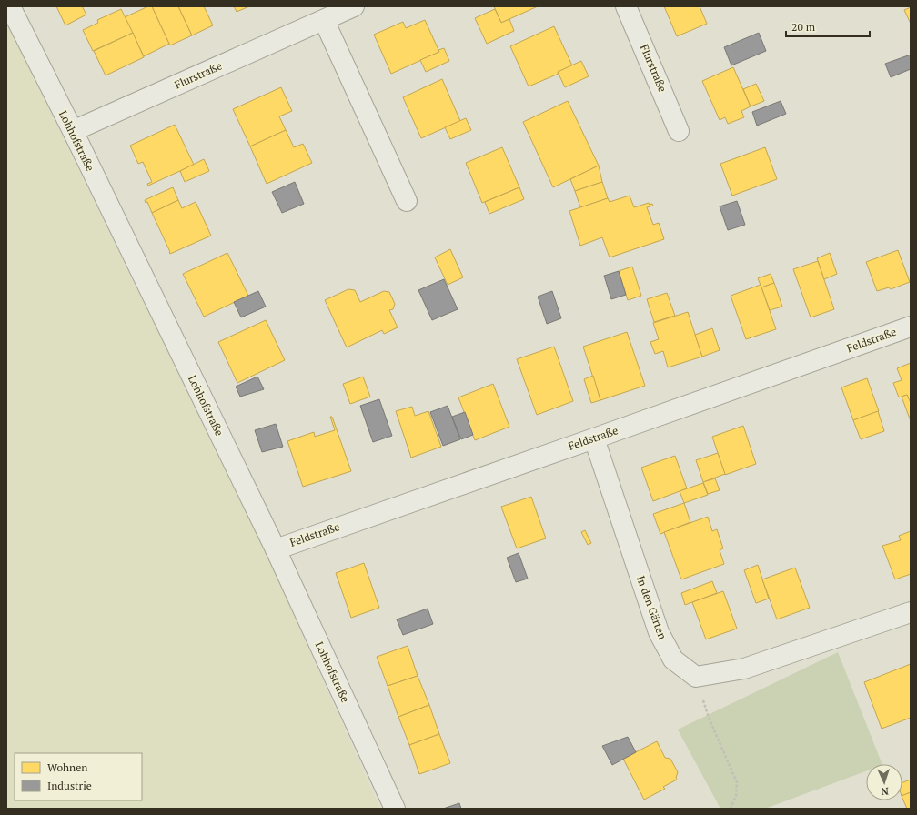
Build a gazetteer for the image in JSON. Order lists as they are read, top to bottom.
{
  "streets": {
    "street": [
      "Flurstraße",
      "Lohhofstraße",
      "Feldstraße",
      "In den Gärten"
    ]
  },
  "crossings": [
    ["Flurstraße", "Lohhofstraße"],
    ["Lohhofstraße", "Feldstraße"],
    ["Feldstraße", "In den Gärten"]
  ],
  "legend": ["Wohnen", "Industrie"],
  "scale_bar": "20 m",
  "north": "bottom"
}
